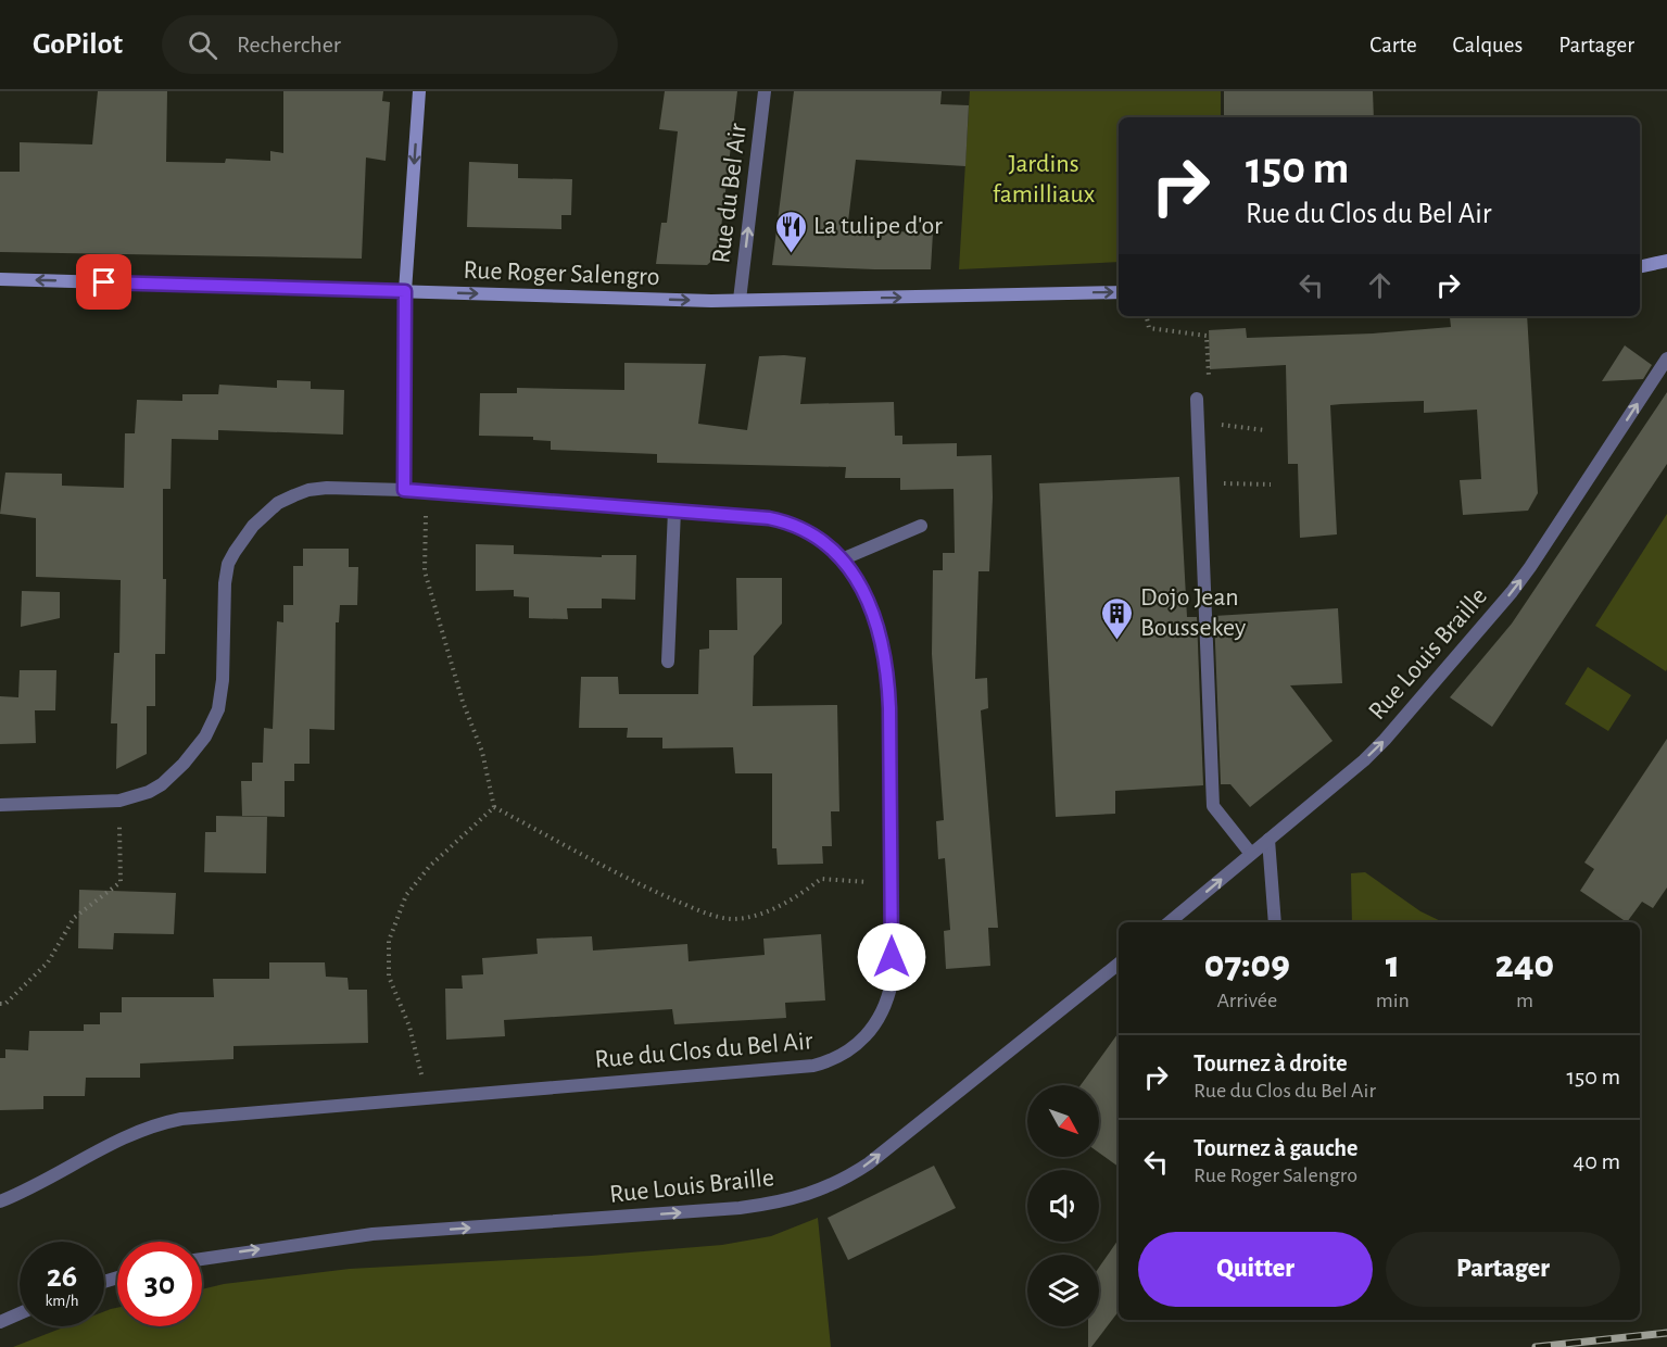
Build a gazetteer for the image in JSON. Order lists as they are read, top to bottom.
{
  "streets": {
    "street": [
      "Rue du Bel Air",
      "Rue Roger Salengro",
      "Rue Louis Braille",
      "Rue du Clos du Bel Air"
    ]
  },
  "crossings": [
    ["Rue du Bel Air", "Rue Roger Salengro"]
  ],
  "one_way": ["Rue du Bel Air", "Rue Louis Braille"],
  "parks": ["Jardins familliaux"],
  "places": {
    "restaurant": ["La tulipe d'or"],
    "building": ["Dojo Jean Boussekey"]
  },
  "north": "bottom right",
  "page": {
    "header": "GoPilot",
    "search": "Rechercher",
    "nav": ["Carte", "Calques", "Partager"],
    "turn": ["150 m", "Rue du Clos du Bel Air"],
    "eta": [
      "07:09",
      "Arrivée",
      "1",
      "min",
      "240",
      "m"
    ],
    "list": [
      {
        "name": "Tournez à droite",
        "note": "Rue du Clos du Bel Air",
        "value": "150 m"
      },
      {
        "name": "Tournez à gauche",
        "note": "Rue Roger Salengro",
        "value": "40 m"
      }
    ],
    "buttons": ["Quitter", "Partager"],
    "speed": "26 km/h",
    "limit": "30"
  }
}
